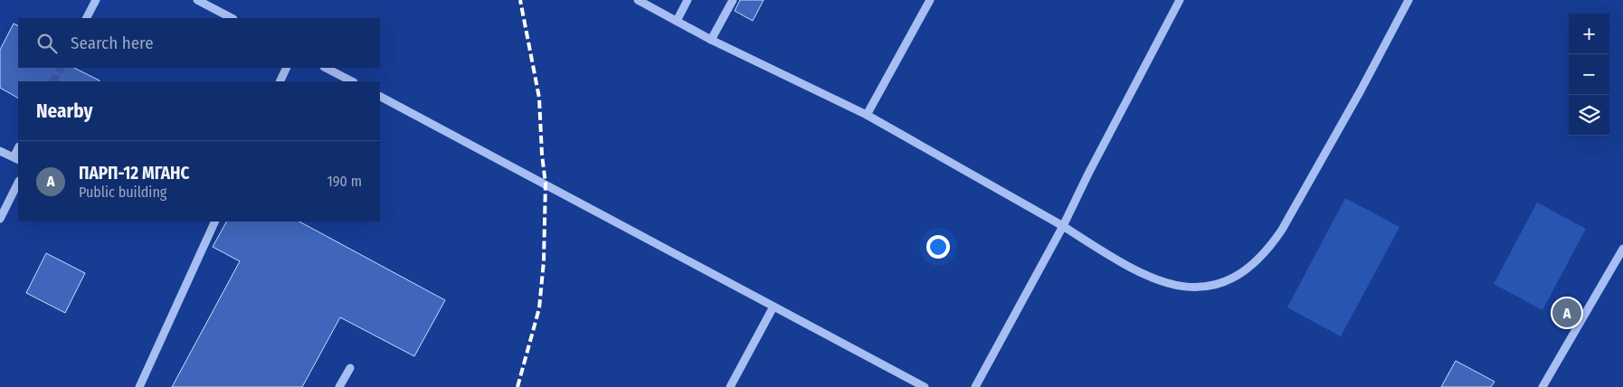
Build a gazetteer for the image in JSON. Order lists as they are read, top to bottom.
{
  "page": {
    "map_buttons": ["+", "−"],
    "search": "Search here",
    "heading": "Nearby",
    "list": [
      {
        "mark": "A",
        "name": "ПАРП-12 МГАНС",
        "note": "Public building",
        "value": "190 m"
      }
    ],
    "pins": "A"
  }
}
